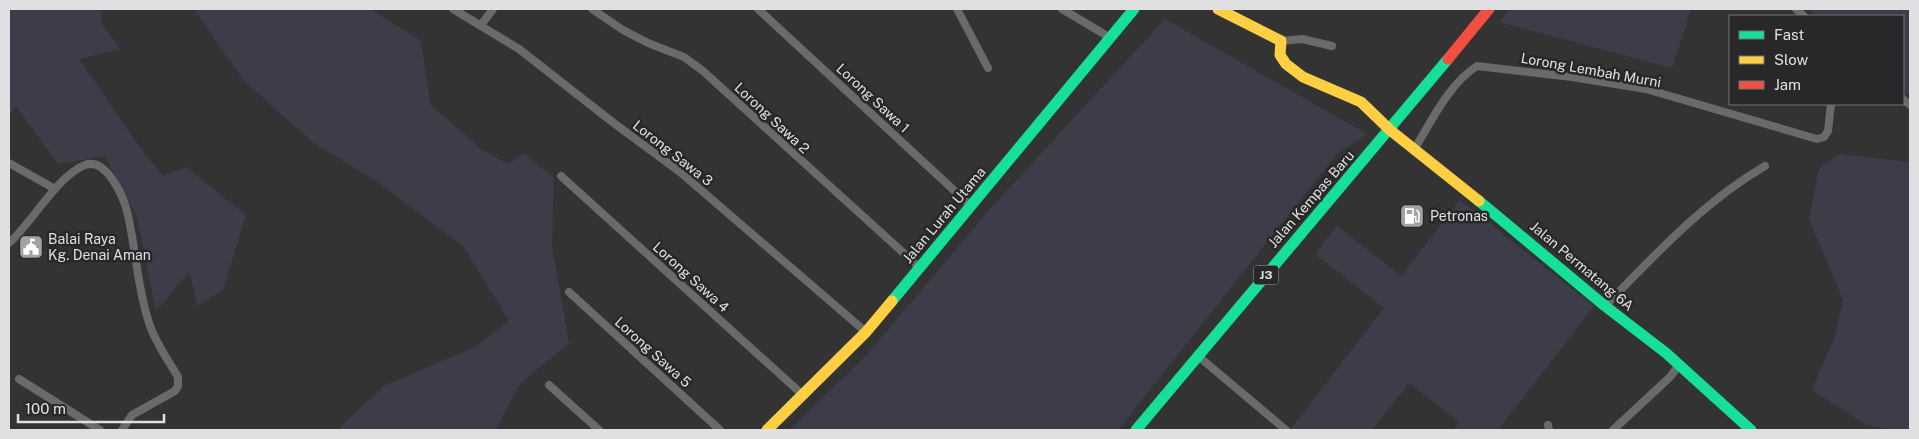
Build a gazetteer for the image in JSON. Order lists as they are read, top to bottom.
{
  "streets": {
    "street": [
      "Lorong Lembah Murni",
      "Lorong Sawa 1",
      "Lorong Sawa 2",
      "Lorong Sawa 3",
      "Jalan Kempas Baru",
      "Jalan Lurah Utama",
      "Jalan Permatang 6A",
      "J3",
      "Lorong Sawa 4",
      "Lorong Sawa 5"
    ]
  },
  "crossings": [
    ["Lorong Lembah Murni", "Jalan Permatang 6A"],
    ["Lorong Sawa 1", "Jalan Lurah Utama"],
    ["Lorong Sawa 2", "Jalan Lurah Utama"],
    ["Lorong Sawa 3", "Jalan Lurah Utama"],
    ["Jalan Kempas Baru", "Jalan Permatang 6A"],
    ["Jalan Lurah Utama", "Lorong Sawa 4"]
  ],
  "places": {
    "fuel station": ["Petronas"],
    "public building": ["Balai Raya Kg. Denai Aman"]
  },
  "legend": ["Fast", "Slow", "Jam"],
  "scale_bar": "100 m"
}
